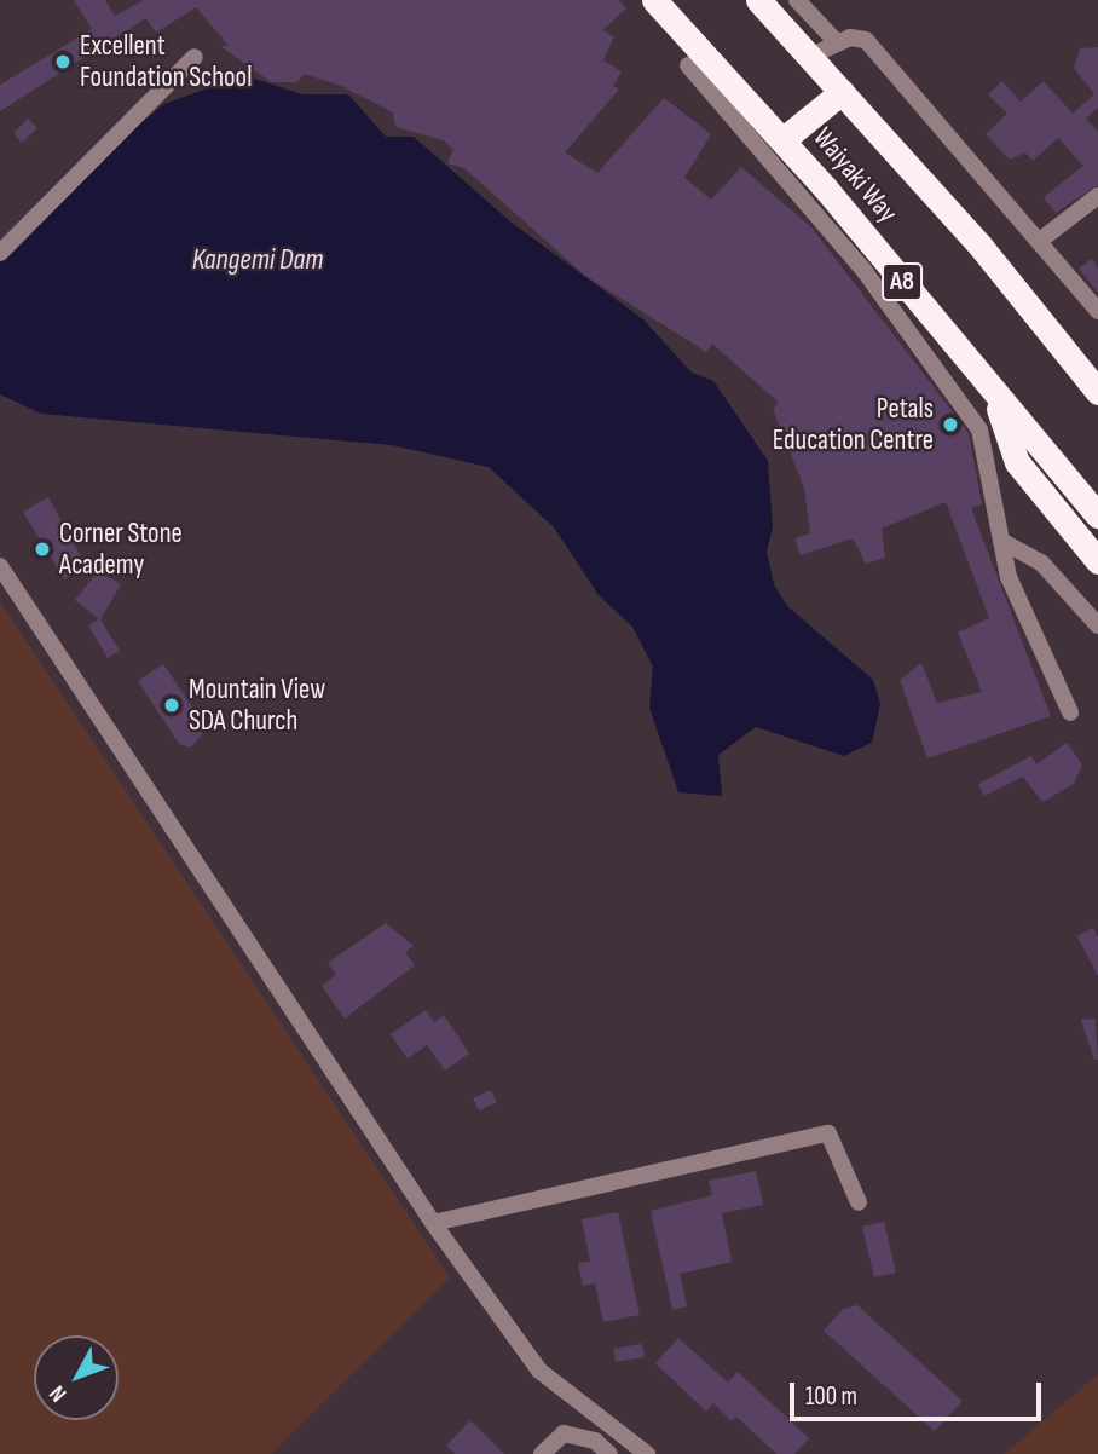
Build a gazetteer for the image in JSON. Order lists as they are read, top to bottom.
{
  "streets": {
    "highway": ["Waiyaki Way", "A8"]
  },
  "water": ["Kangemi Dam"],
  "places": [
    "Excellent Foundation School",
    "Petals Education Centre",
    "Corner Stone Academy",
    "Mountain View SDA Church"
  ],
  "scale_bar": "100 m",
  "north": "bottom left"
}
